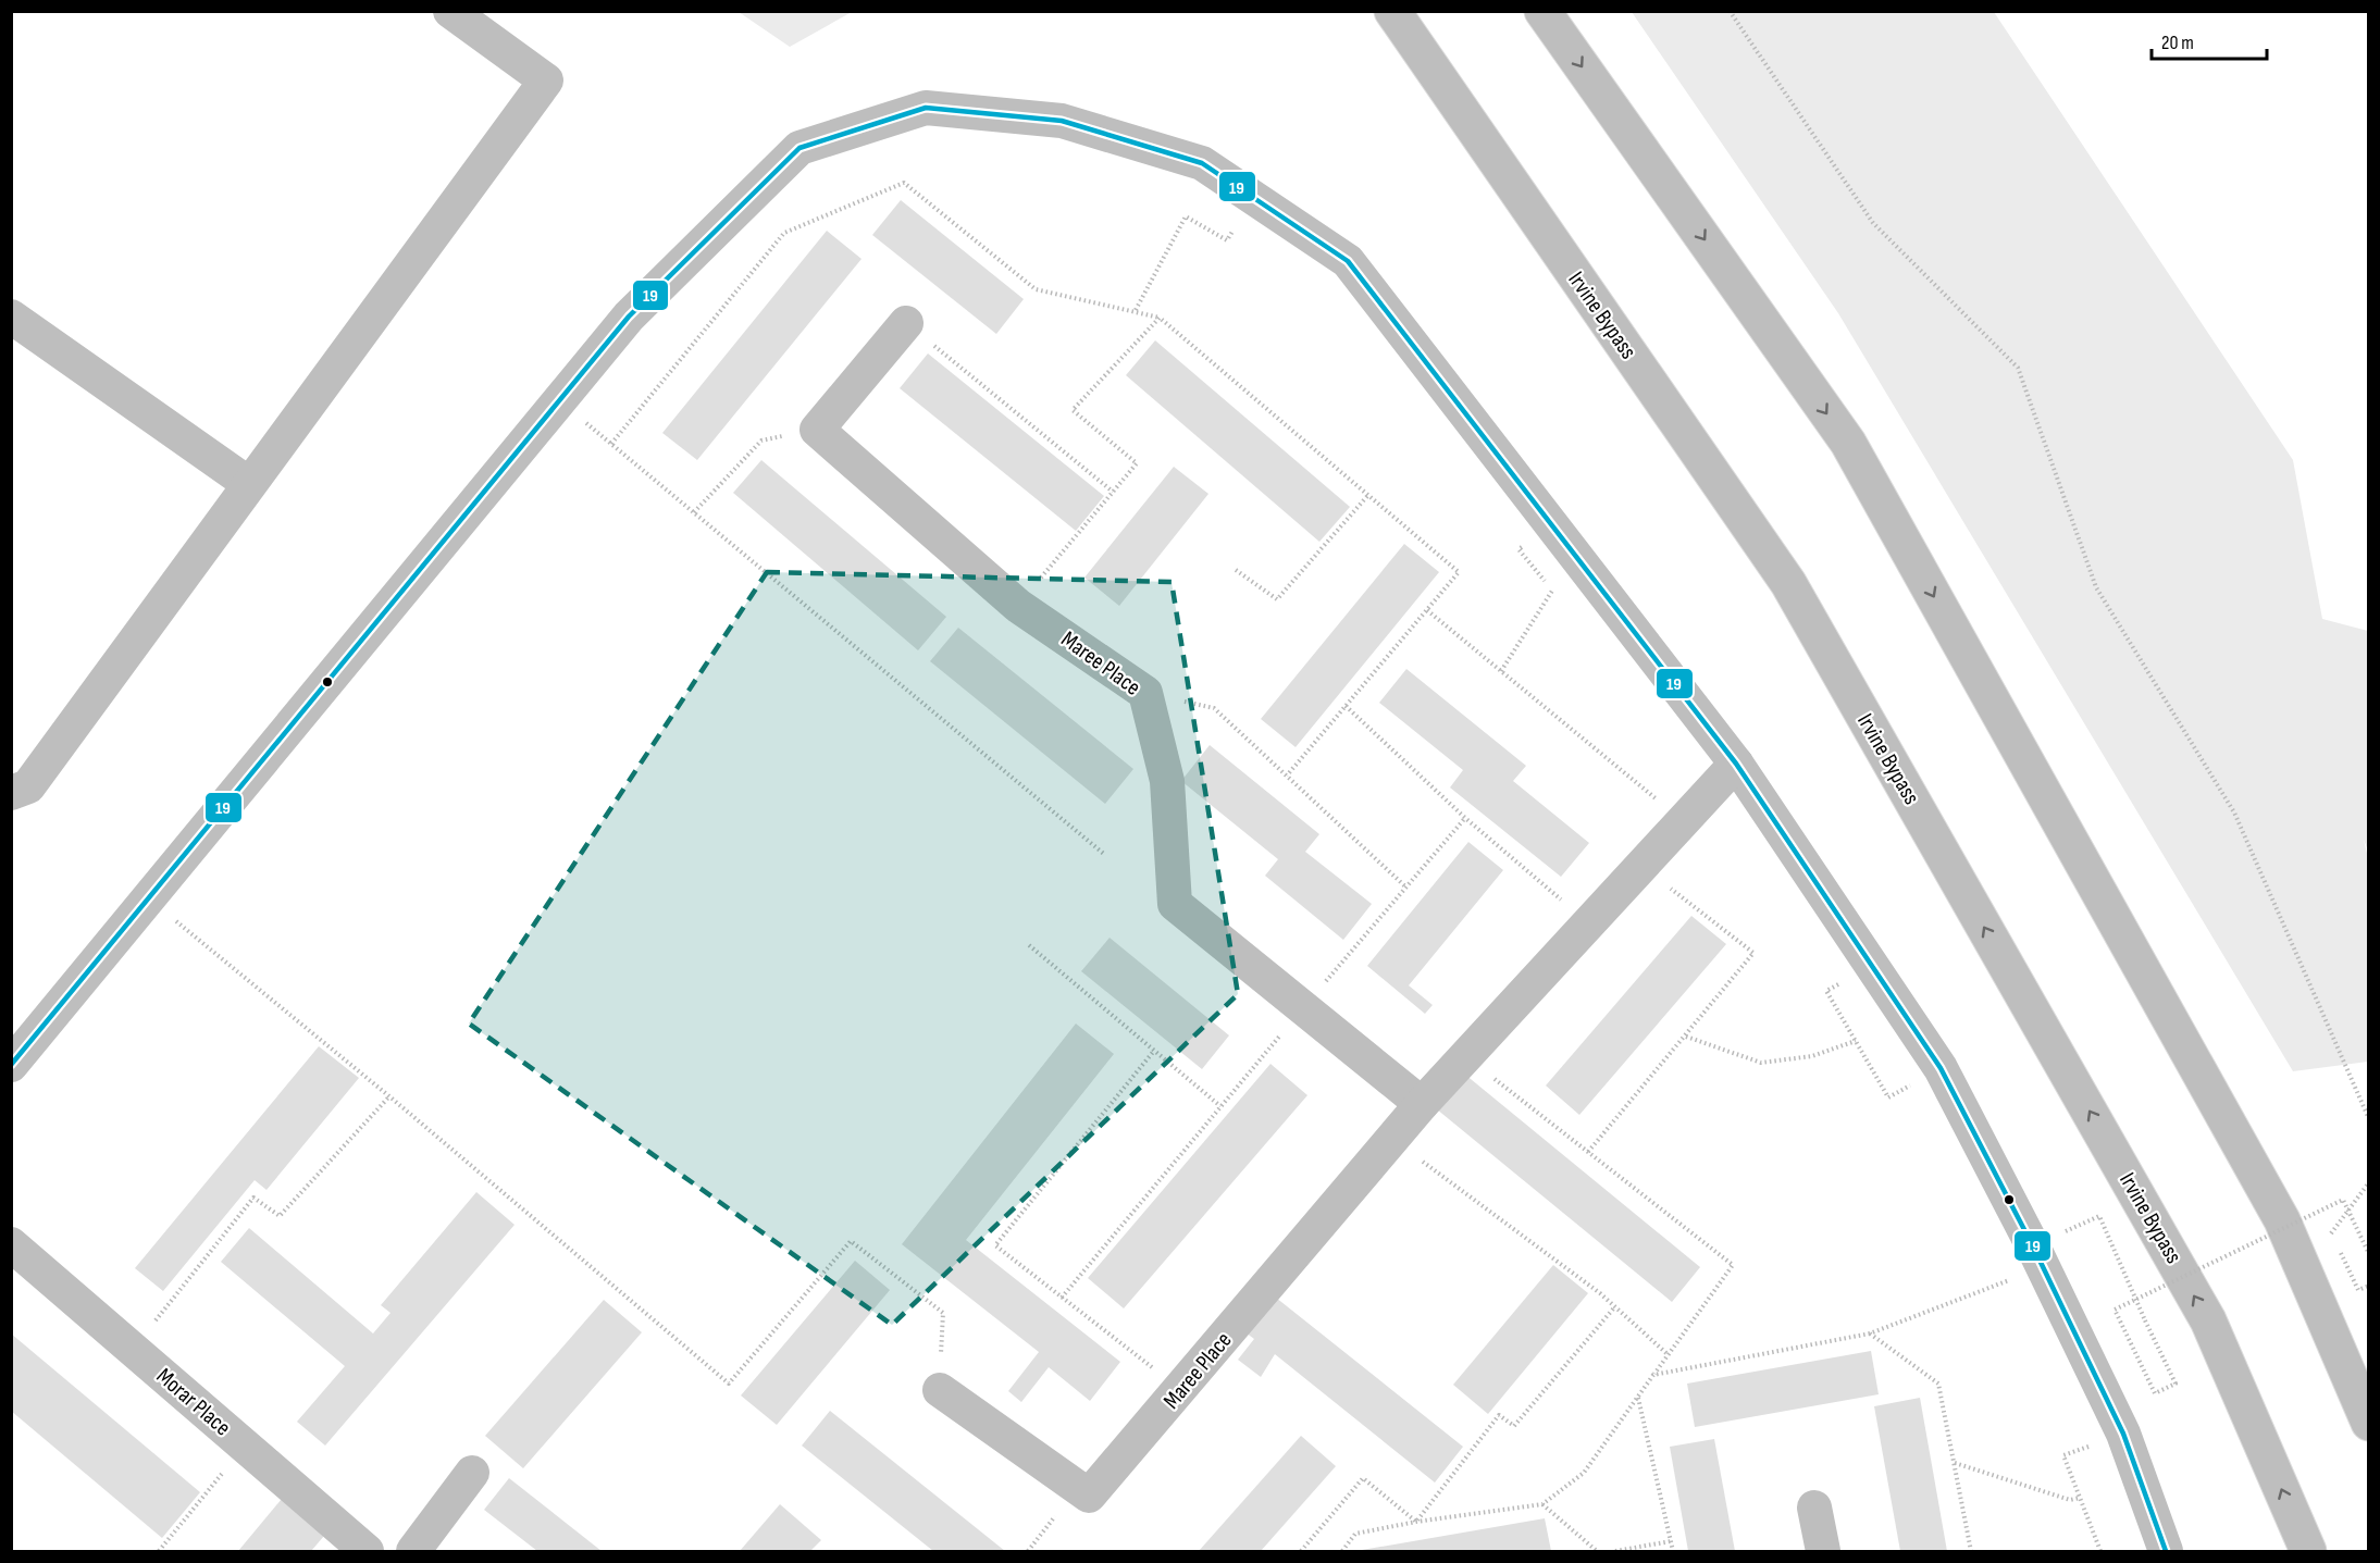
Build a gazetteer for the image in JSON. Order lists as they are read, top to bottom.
{
  "streets": {
    "highway": ["Irvine Bypass"],
    "street": ["Maree Place", "Morar Place"]
  },
  "lines": ["transit line 19"],
  "scale_bar": "20 m"
}
